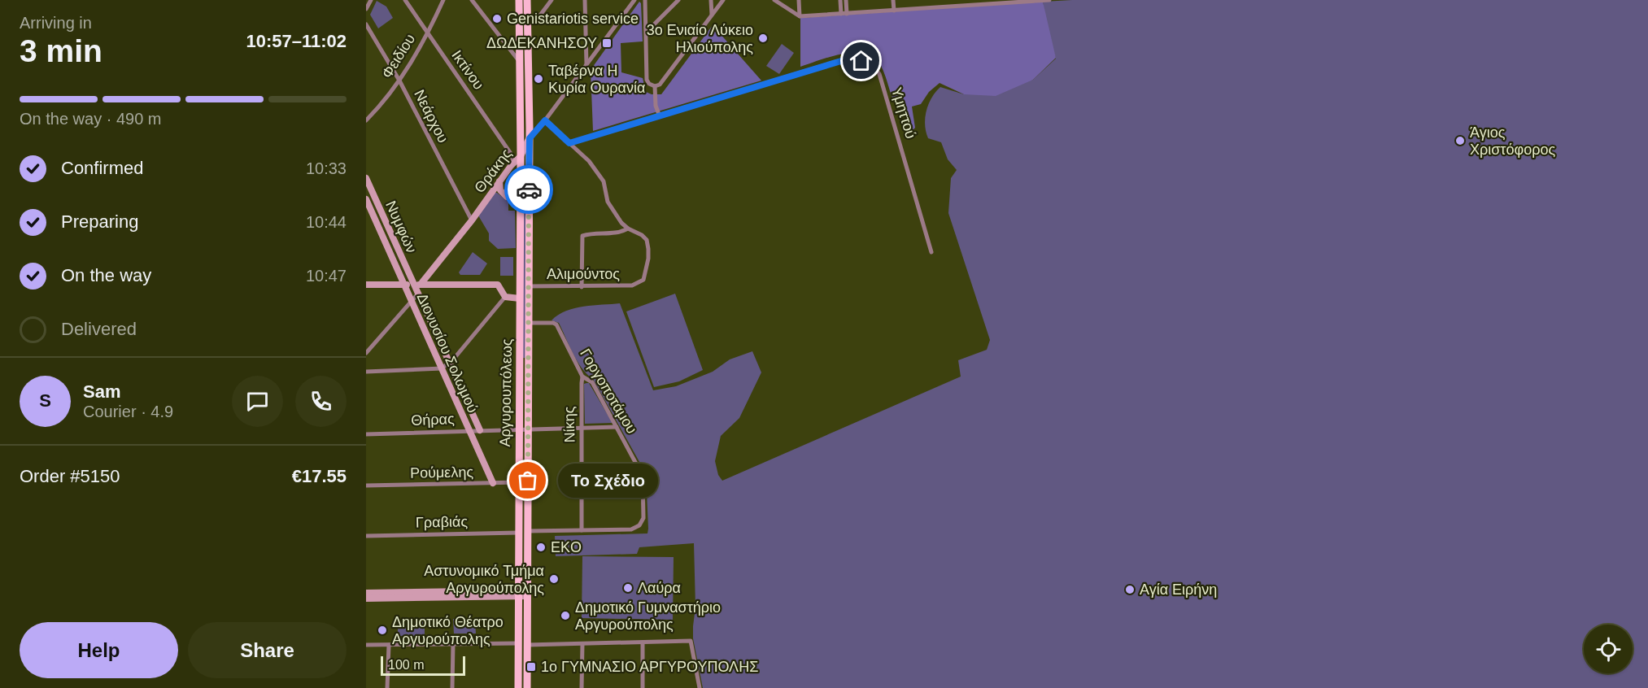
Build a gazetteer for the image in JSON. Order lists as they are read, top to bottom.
{
  "streets": {
    "main road": ["Αργυρουπόλεως"],
    "street": [
      "Φειδίου",
      "Ικτίνου",
      "Υμηττού",
      "Νεάρχου",
      "Θράκης",
      "Νυμφών",
      "Αλιμούντος",
      "Διονυσίου Σολωμού",
      "Γοργοποτάμου",
      "Θήρας",
      "Νίκης",
      "Ρούμελης",
      "Γραβιάς"
    ]
  },
  "crossings": [
    ["Φειδίου", "Ικτίνου"],
    ["Φειδίου", "Νεάρχου"],
    ["Υμηττού", "Αλιμούντος"],
    ["Νεάρχου", "Θράκης"],
    ["Θράκης", "Αργυρουπόλεως"],
    ["Νυμφών", "Διονυσίου Σολωμού"],
    ["Αλιμούντος", "Αργυρουπόλεως"],
    ["Διονυσίου Σολωμού", "Θήρας"],
    ["Διονυσίου Σολωμού", "Ρούμελης"],
    ["Γοργοποτάμου", "Αργυρουπόλεως"],
    ["Γοργοποτάμου", "Θήρας"],
    ["Γοργοποτάμου", "Νίκης"],
    ["Αργυρουπόλεως", "Θήρας"],
    ["Αργυρουπόλεως", "Ρούμελης"],
    ["Αργυρουπόλεως", "Γραβιάς"],
    ["Θήρας", "Νίκης"]
  ],
  "places": {
    "other": [
      "Genistariotis service",
      "3ο Ενιαίο Λύκειο Ηλιούπολης",
      "Ταβέρνα Η Κυρία Ουρανία",
      "Άγιος Χριστόφορος",
      "Το Σχέδιο",
      "EKO",
      "Αστυνομικό Τμήμα Αργυρούπολης",
      "Λαύρα",
      "Αγία Ειρήνη",
      "Δημοτικό Γυμναστήριο Αργυρούπολης",
      "Δημοτικό Θέατρο Αργυρούπολης"
    ],
    "transit": ["ΔΩΔΕΚΑΝΗΣΟΥ", "1ο ΓΥΜΝΑΣΙΟ ΑΡΓΥΡΟΥΠΟΛΗΣ"]
  },
  "scale_bar": "100 m",
  "page": {
    "heading": ["3 min", "Arriving in", "10:57–11:02"],
    "panel": [
      "Sam",
      "Courier · 4.9",
      "Order #5150",
      "€17.55"
    ],
    "bar": "On the way · 490 m",
    "list": [
      ["Confirmed", "10:33"],
      ["Preparing", "10:44"],
      ["On the way", "10:47"],
      "Delivered"
    ],
    "round": "S",
    "bubble": "Το Σχέδιο",
    "buttons": ["Help", "Share"],
    "scale": "100 m"
  }
}
